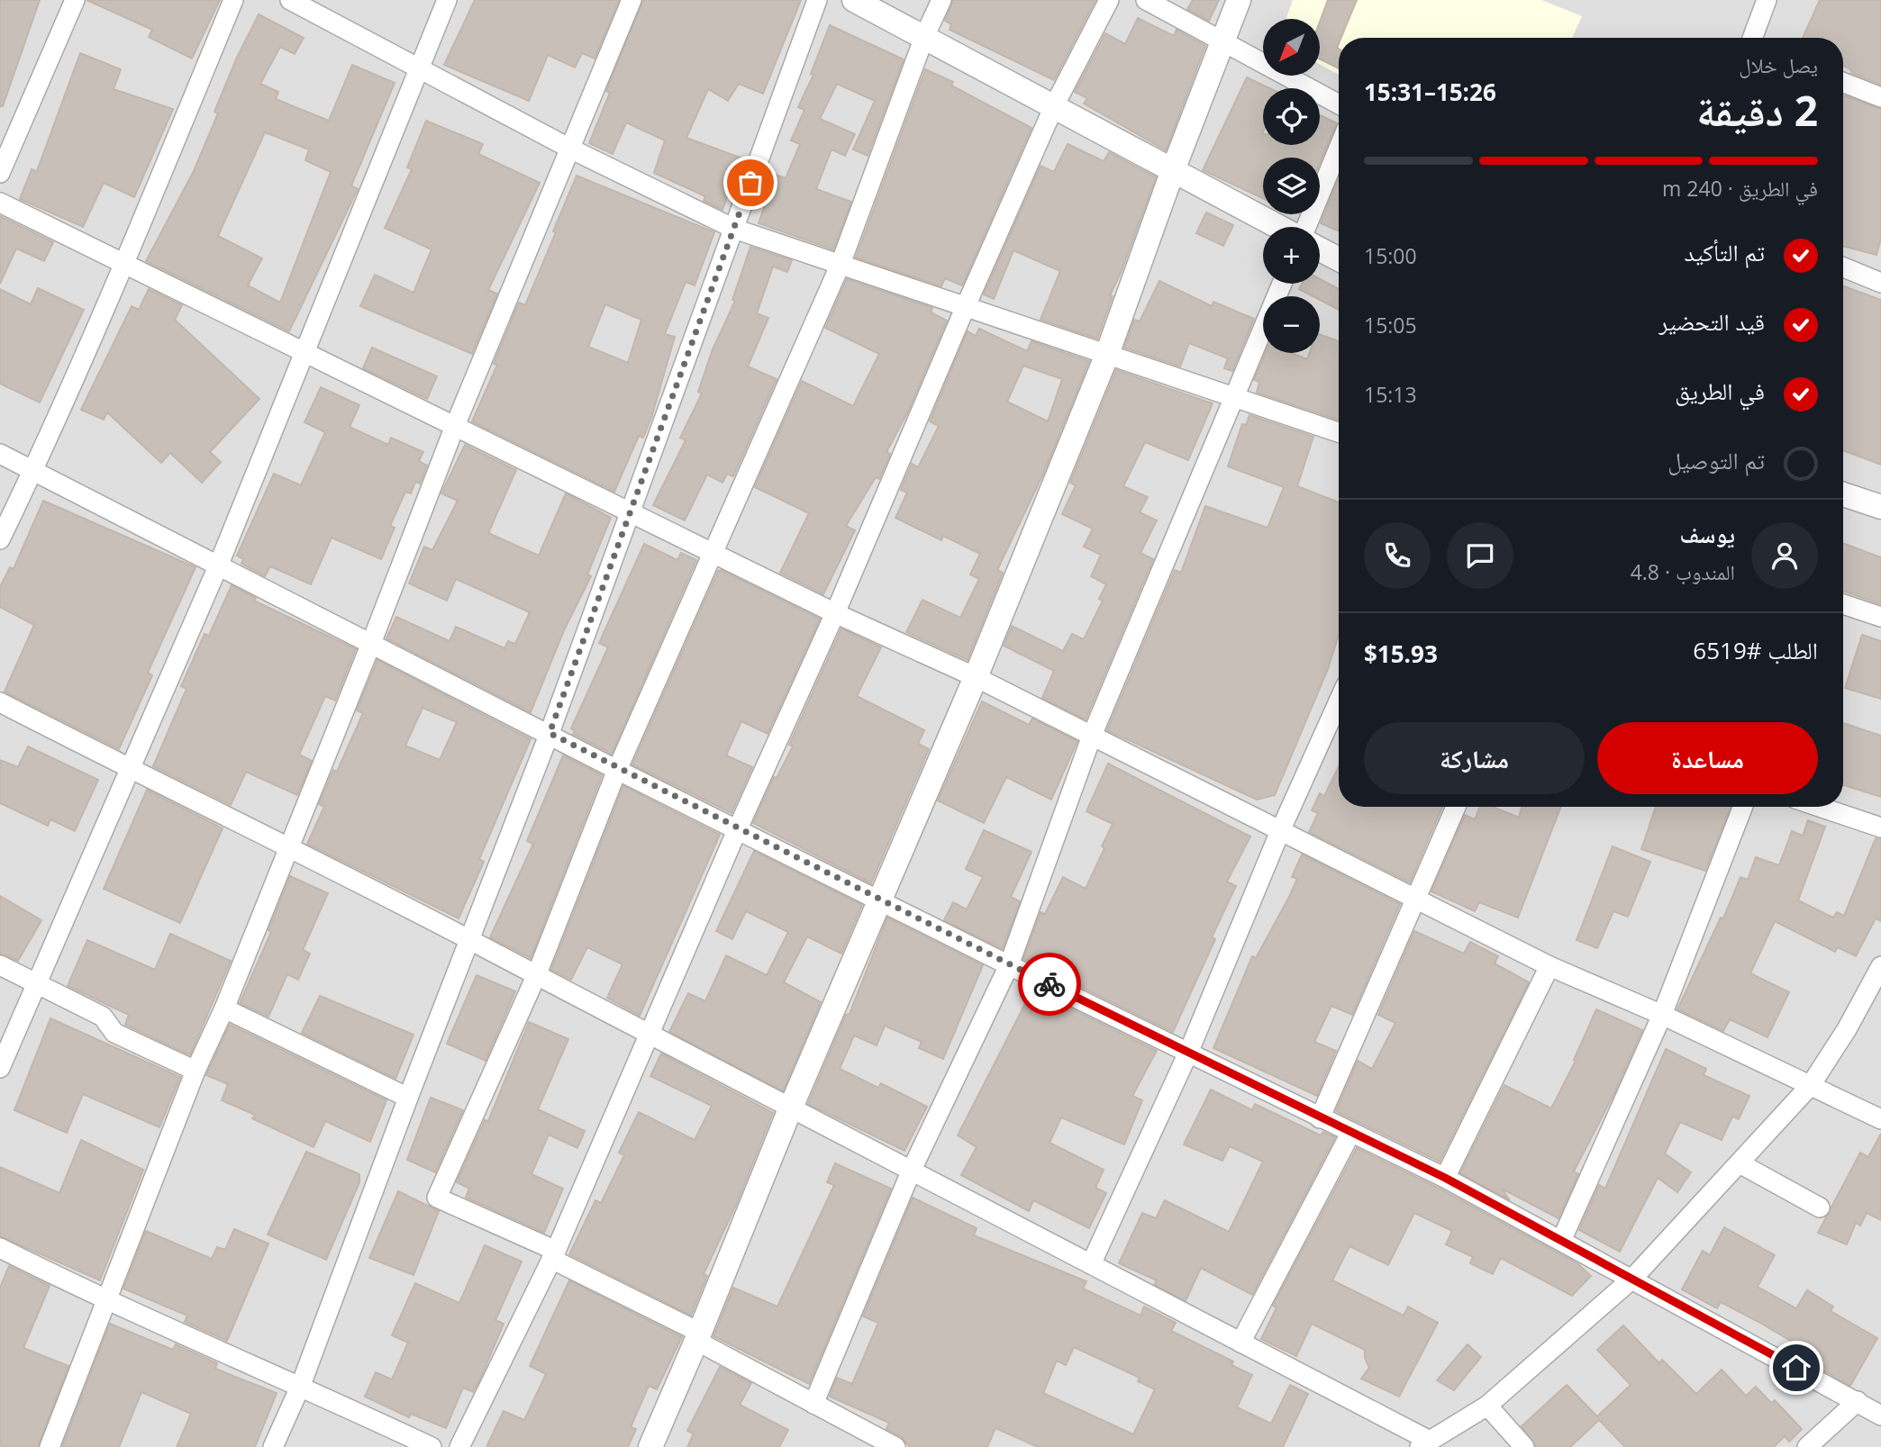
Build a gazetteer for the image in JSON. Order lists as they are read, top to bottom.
{
  "north": "bottom left",
  "page": {
    "map_buttons": ["+", "−"],
    "heading": ["2 دقيقة", "يصل خلال", "15:26–15:31"],
    "panel": [
      "يوسف",
      "المندوب · 4.8",
      "الطلب #6519",
      "$15.93"
    ],
    "bar": "في الطريق · 240 m",
    "list": [
      ["تم التأكيد", "15:00"],
      ["قيد التحضير", "15:05"],
      ["في الطريق", "15:13"],
      "تم التوصيل"
    ],
    "buttons": ["مساعدة", "مشاركة"]
  }
}
